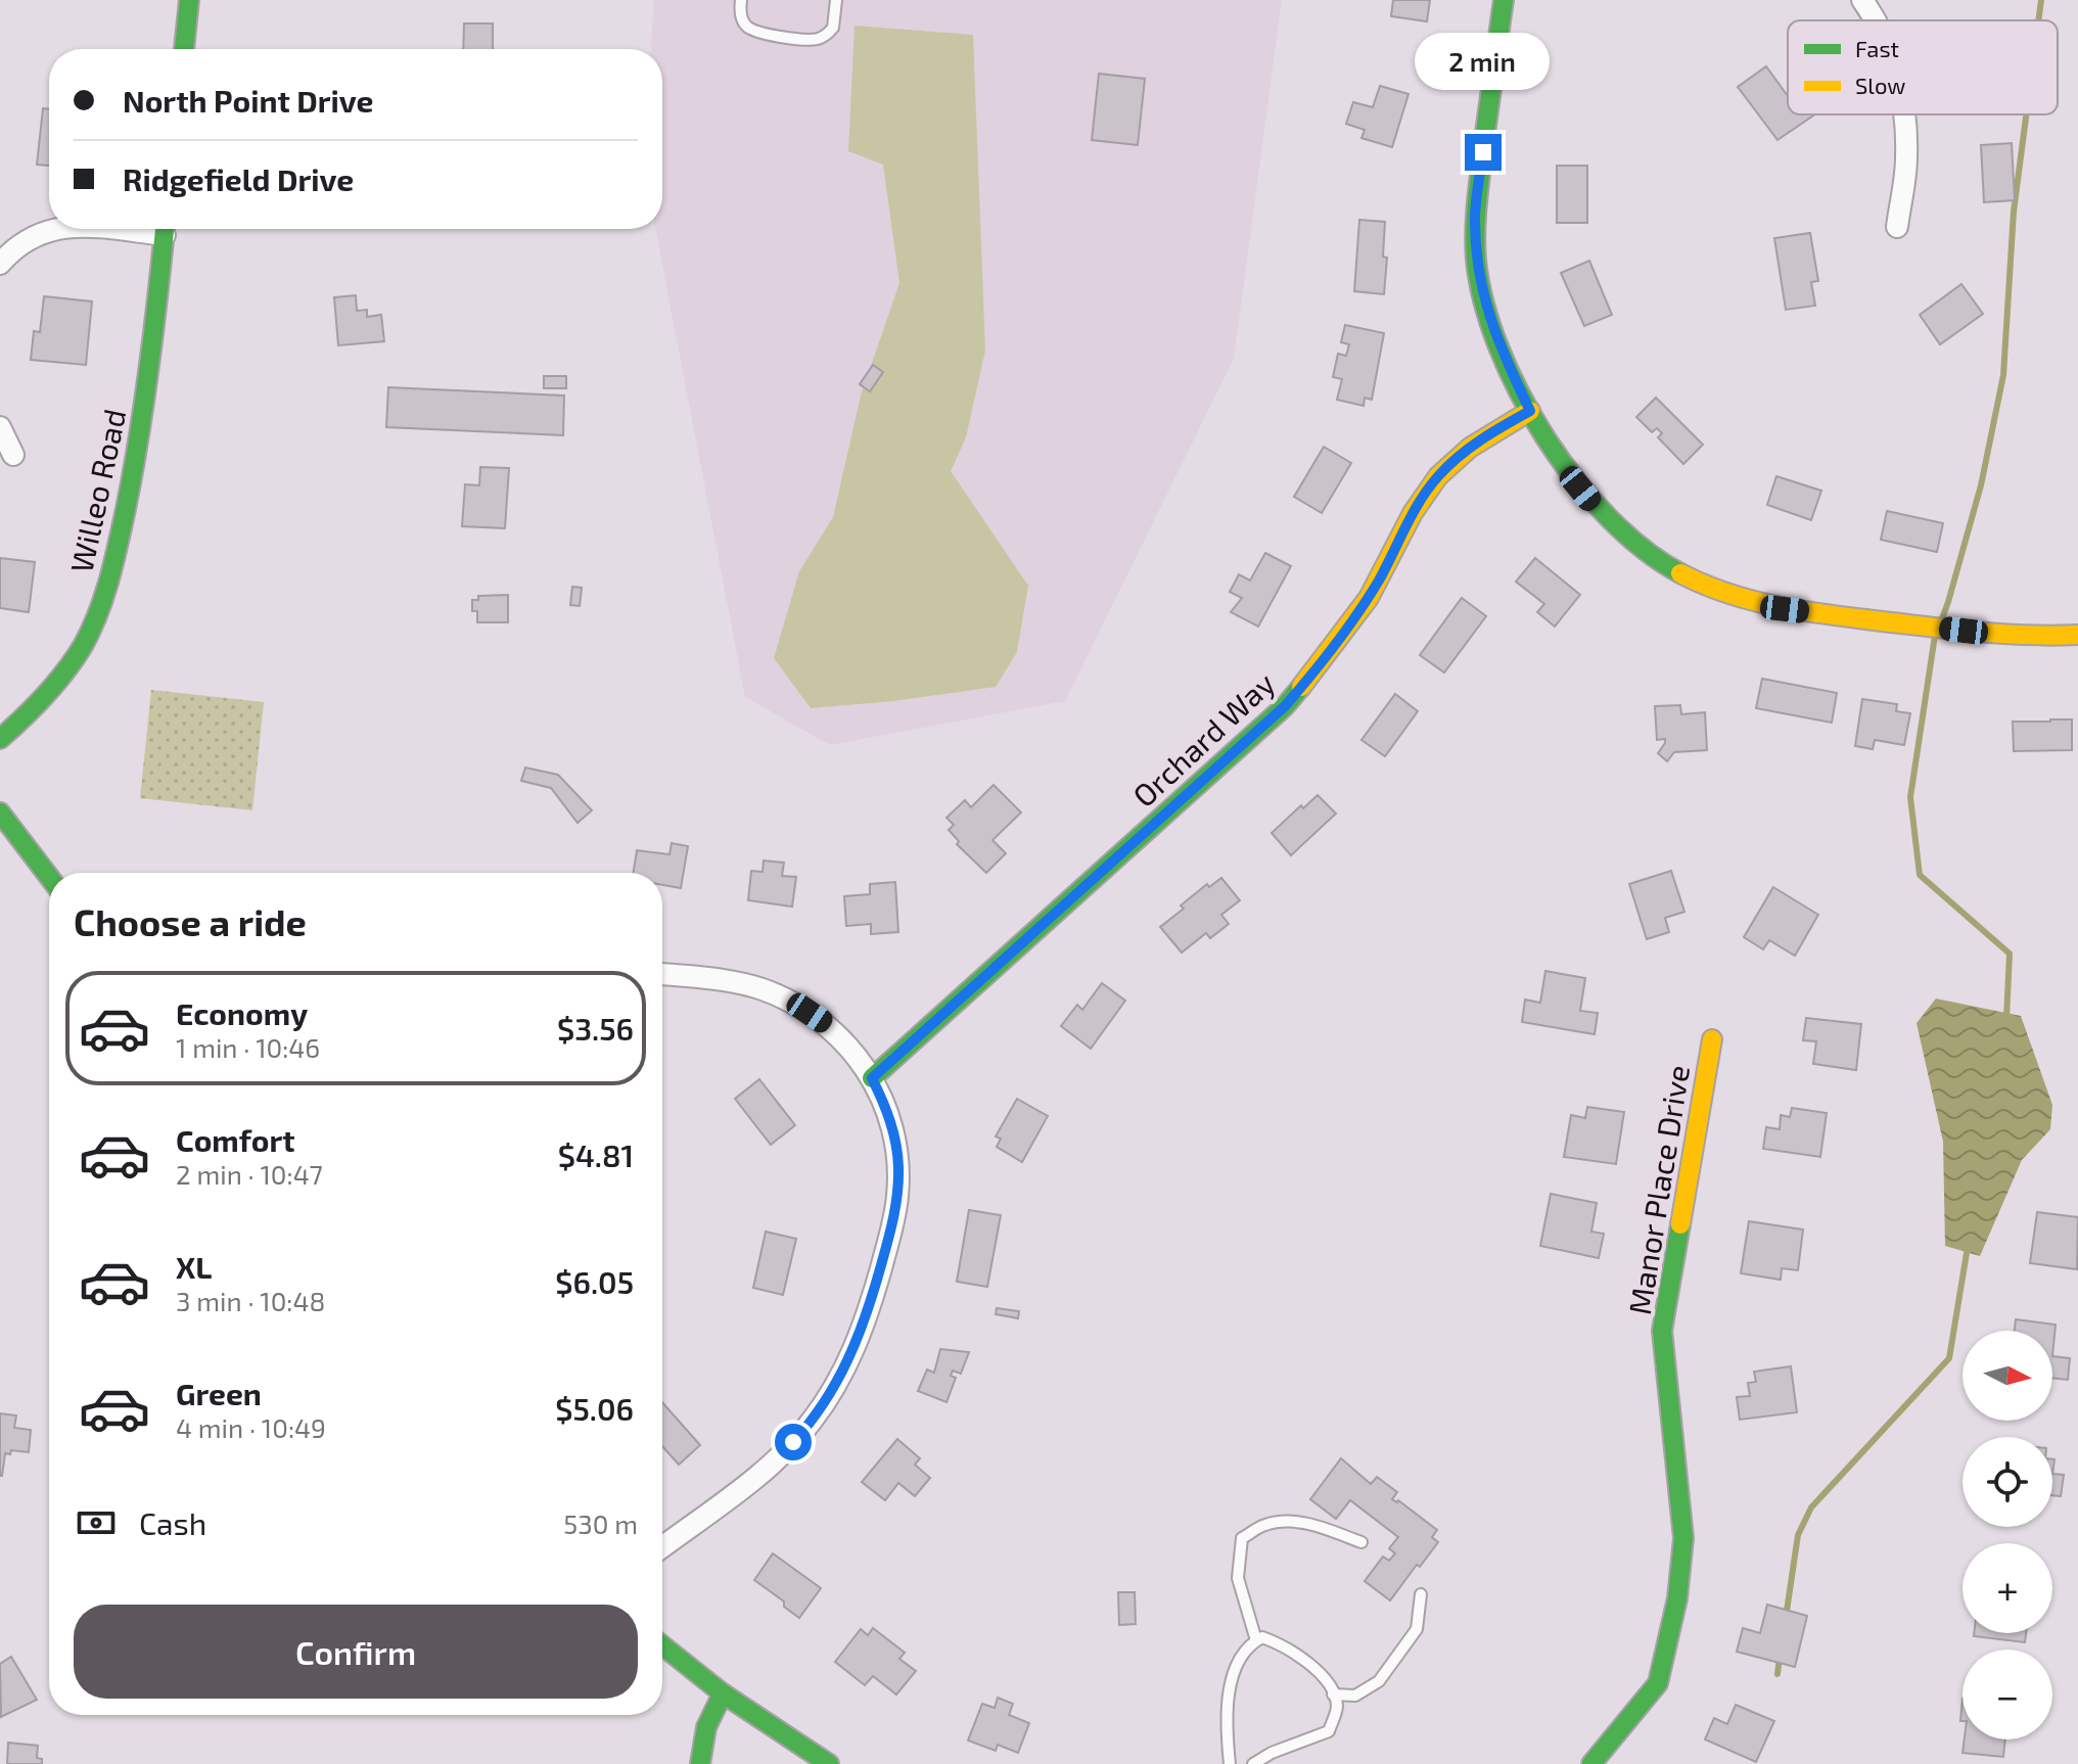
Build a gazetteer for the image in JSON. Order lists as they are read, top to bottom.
{
  "streets": {
    "street": ["Willeo Road", "Orchard Way", "Manor Place Drive"]
  },
  "legend": ["Fast", "Slow"],
  "north": "right",
  "page": {
    "bubble": "2 min",
    "banner": ["North Point Drive", "Ridgefield Drive"],
    "heading": "Choose a ride",
    "list": [
      {
        "name": "Economy",
        "note": "1 min · 10:46",
        "value": "$3.56"
      },
      {
        "name": "Comfort",
        "note": "2 min · 10:47",
        "value": "$4.81"
      },
      {
        "name": "XL",
        "note": "3 min · 10:48",
        "value": "$6.05"
      },
      {
        "name": "Green",
        "note": "4 min · 10:49",
        "value": "$5.06"
      }
    ],
    "map_buttons": ["+", "−"],
    "pay": ["Cash", "530 m"],
    "buttons": "Confirm"
  }
}
